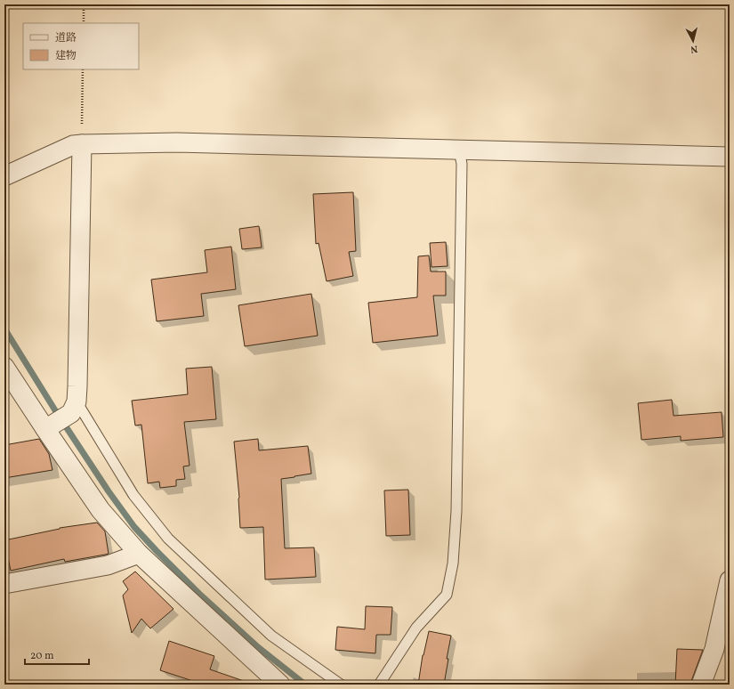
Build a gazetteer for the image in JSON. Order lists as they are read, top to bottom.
{
  "legend": ["道路", "建物"],
  "scale_bar": "20 m",
  "north": "bottom"
}
